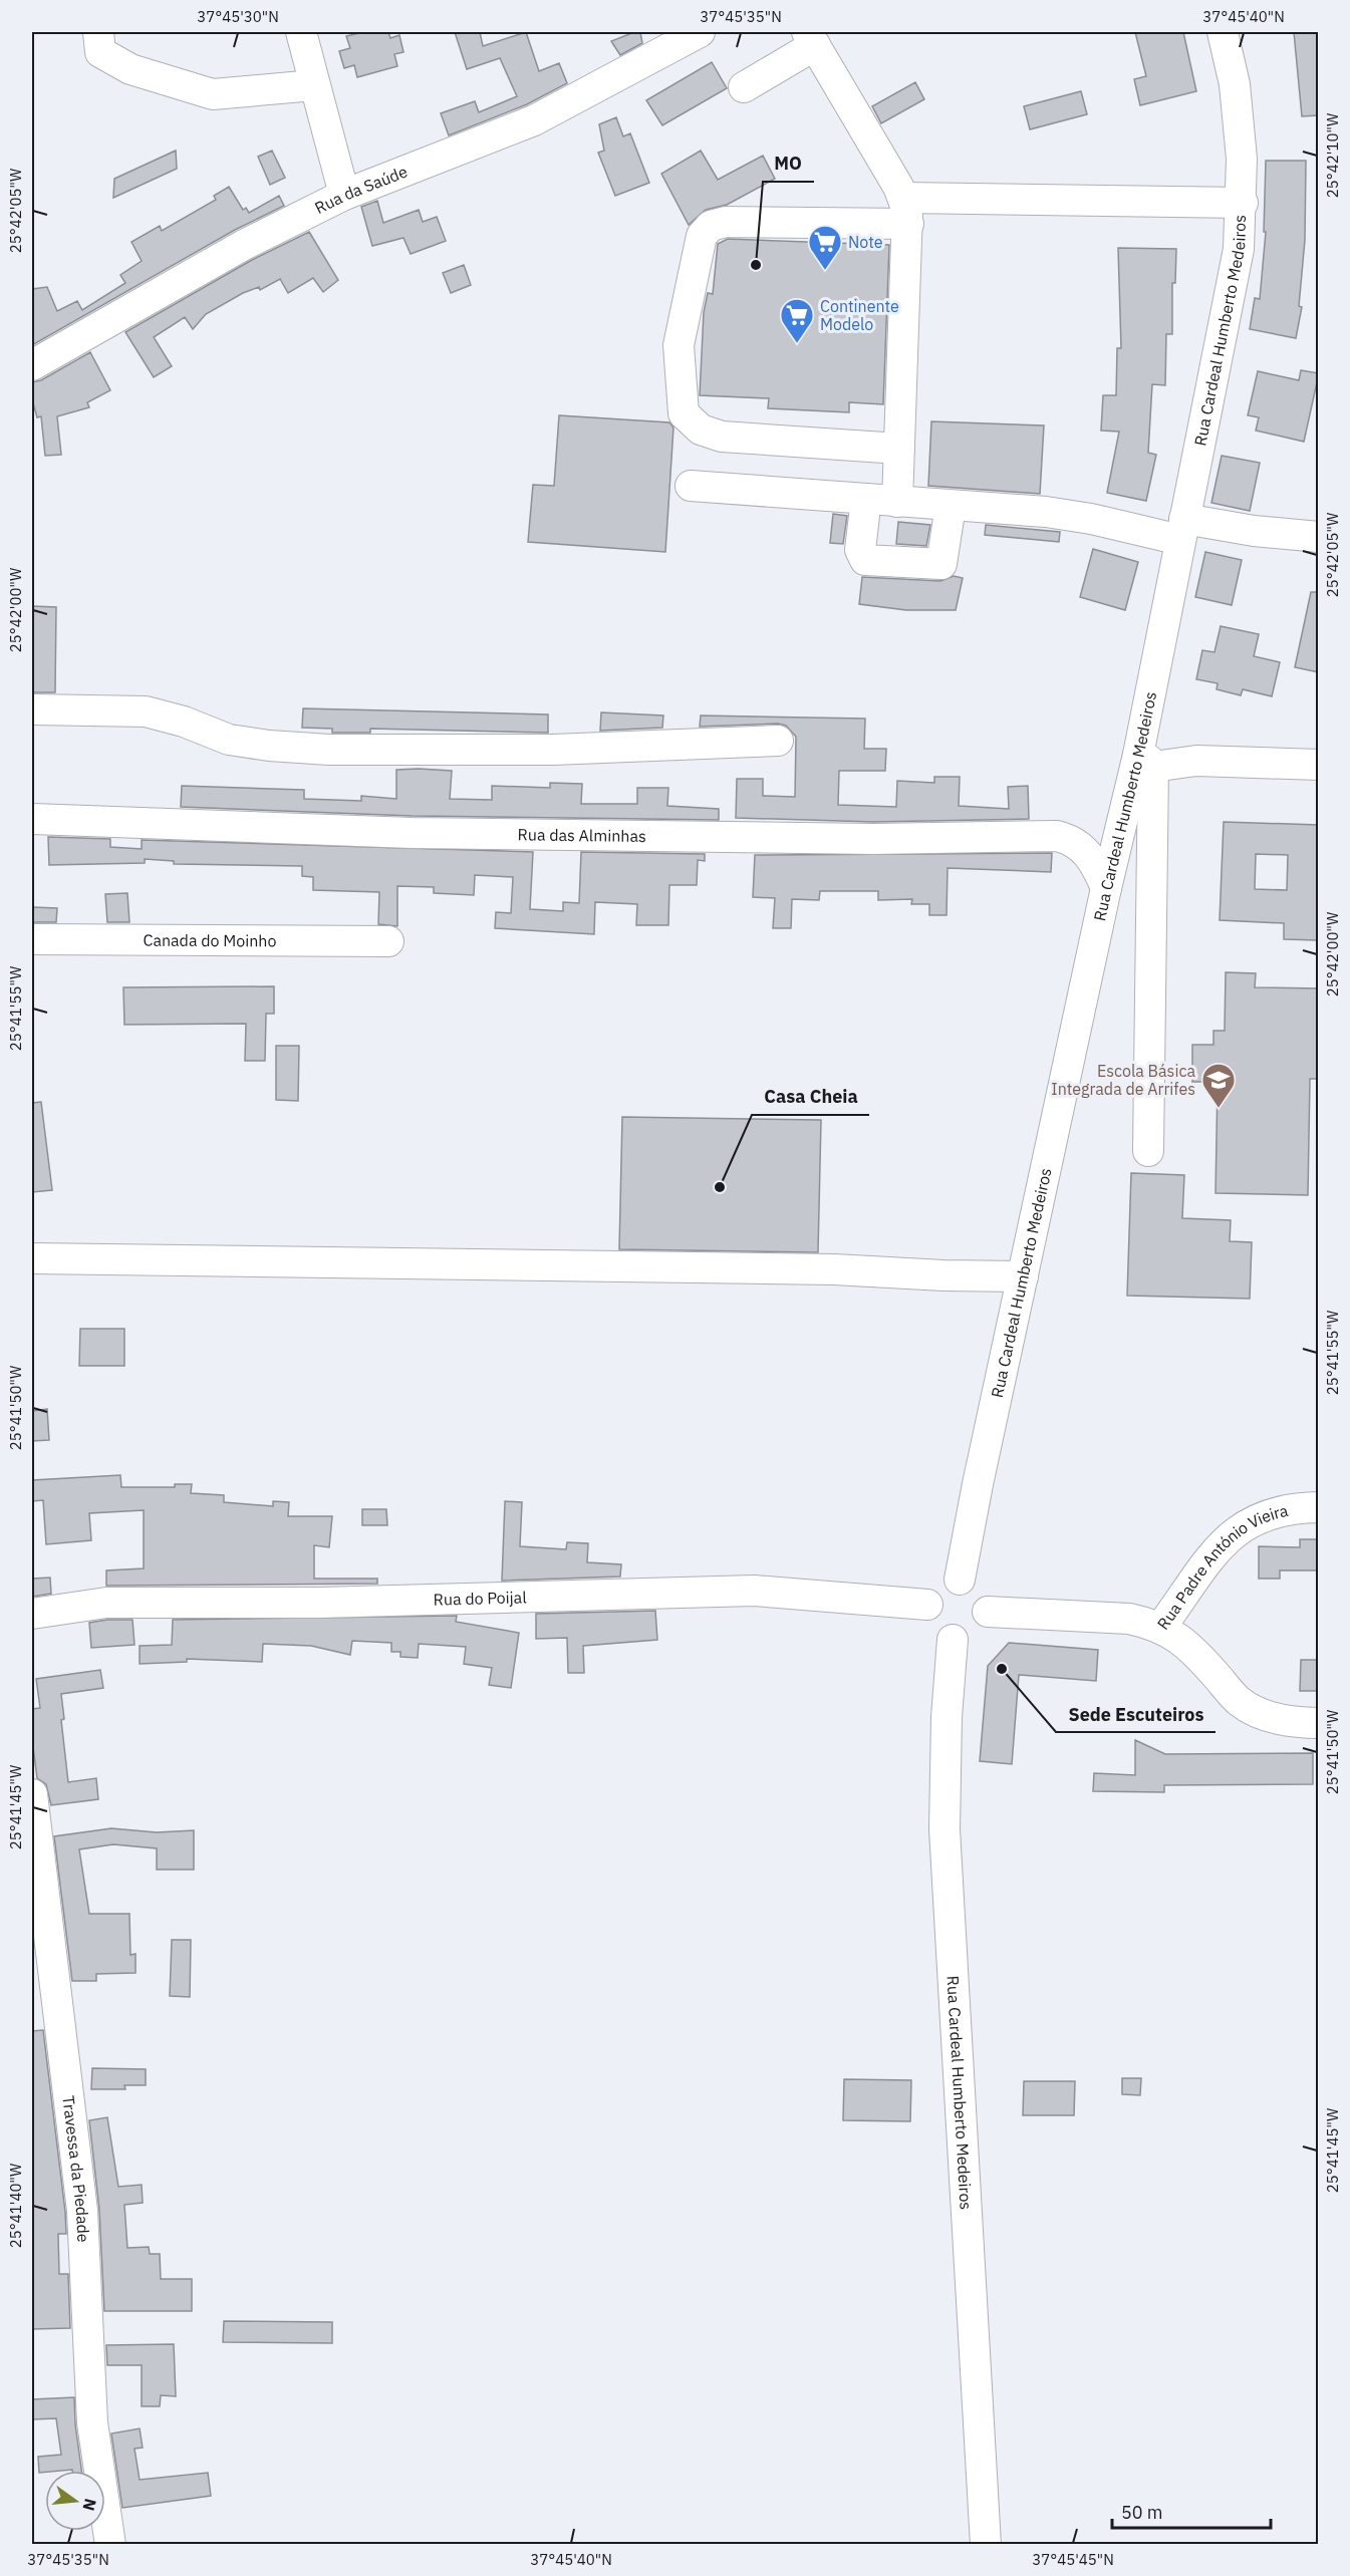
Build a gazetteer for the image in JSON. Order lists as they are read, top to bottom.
{
  "streets": {
    "street": [
      "Rua da Saúde",
      "Rua Cardeal Humberto Medeiros",
      "Rua das Alminhas",
      "Canada do Moinho",
      "Rua Padre António Vieira",
      "Rua do Poijal",
      "Travessa da Piedade"
    ]
  },
  "crossings": [
    ["Rua Cardeal Humberto Medeiros", "Rua das Alminhas"],
    ["Rua Cardeal Humberto Medeiros", "Rua Padre António Vieira"],
    ["Rua Cardeal Humberto Medeiros", "Rua do Poijal"],
    ["Rua Padre António Vieira", "Rua do Poijal"]
  ],
  "places": {
    "other": ["MO", "Casa Cheia", "Sede Escuteiros"],
    "supermarket": ["Note", "Continente Modelo"],
    "school or university": ["Escola Básica Integrada de Arrifes"]
  },
  "scale_bar": "50 m",
  "north": "right",
  "coordinates": [
    "37°45'30\"N",
    "37°45'35\"N",
    "37°45'40\"N",
    "25°42'10\"W",
    "25°42'05\"W",
    "25°42'00\"W",
    "25°41'55\"W",
    "25°41'50\"W",
    "25°41'45\"W",
    "25°41'40\"W",
    "37°45'45\"N"
  ]
}
